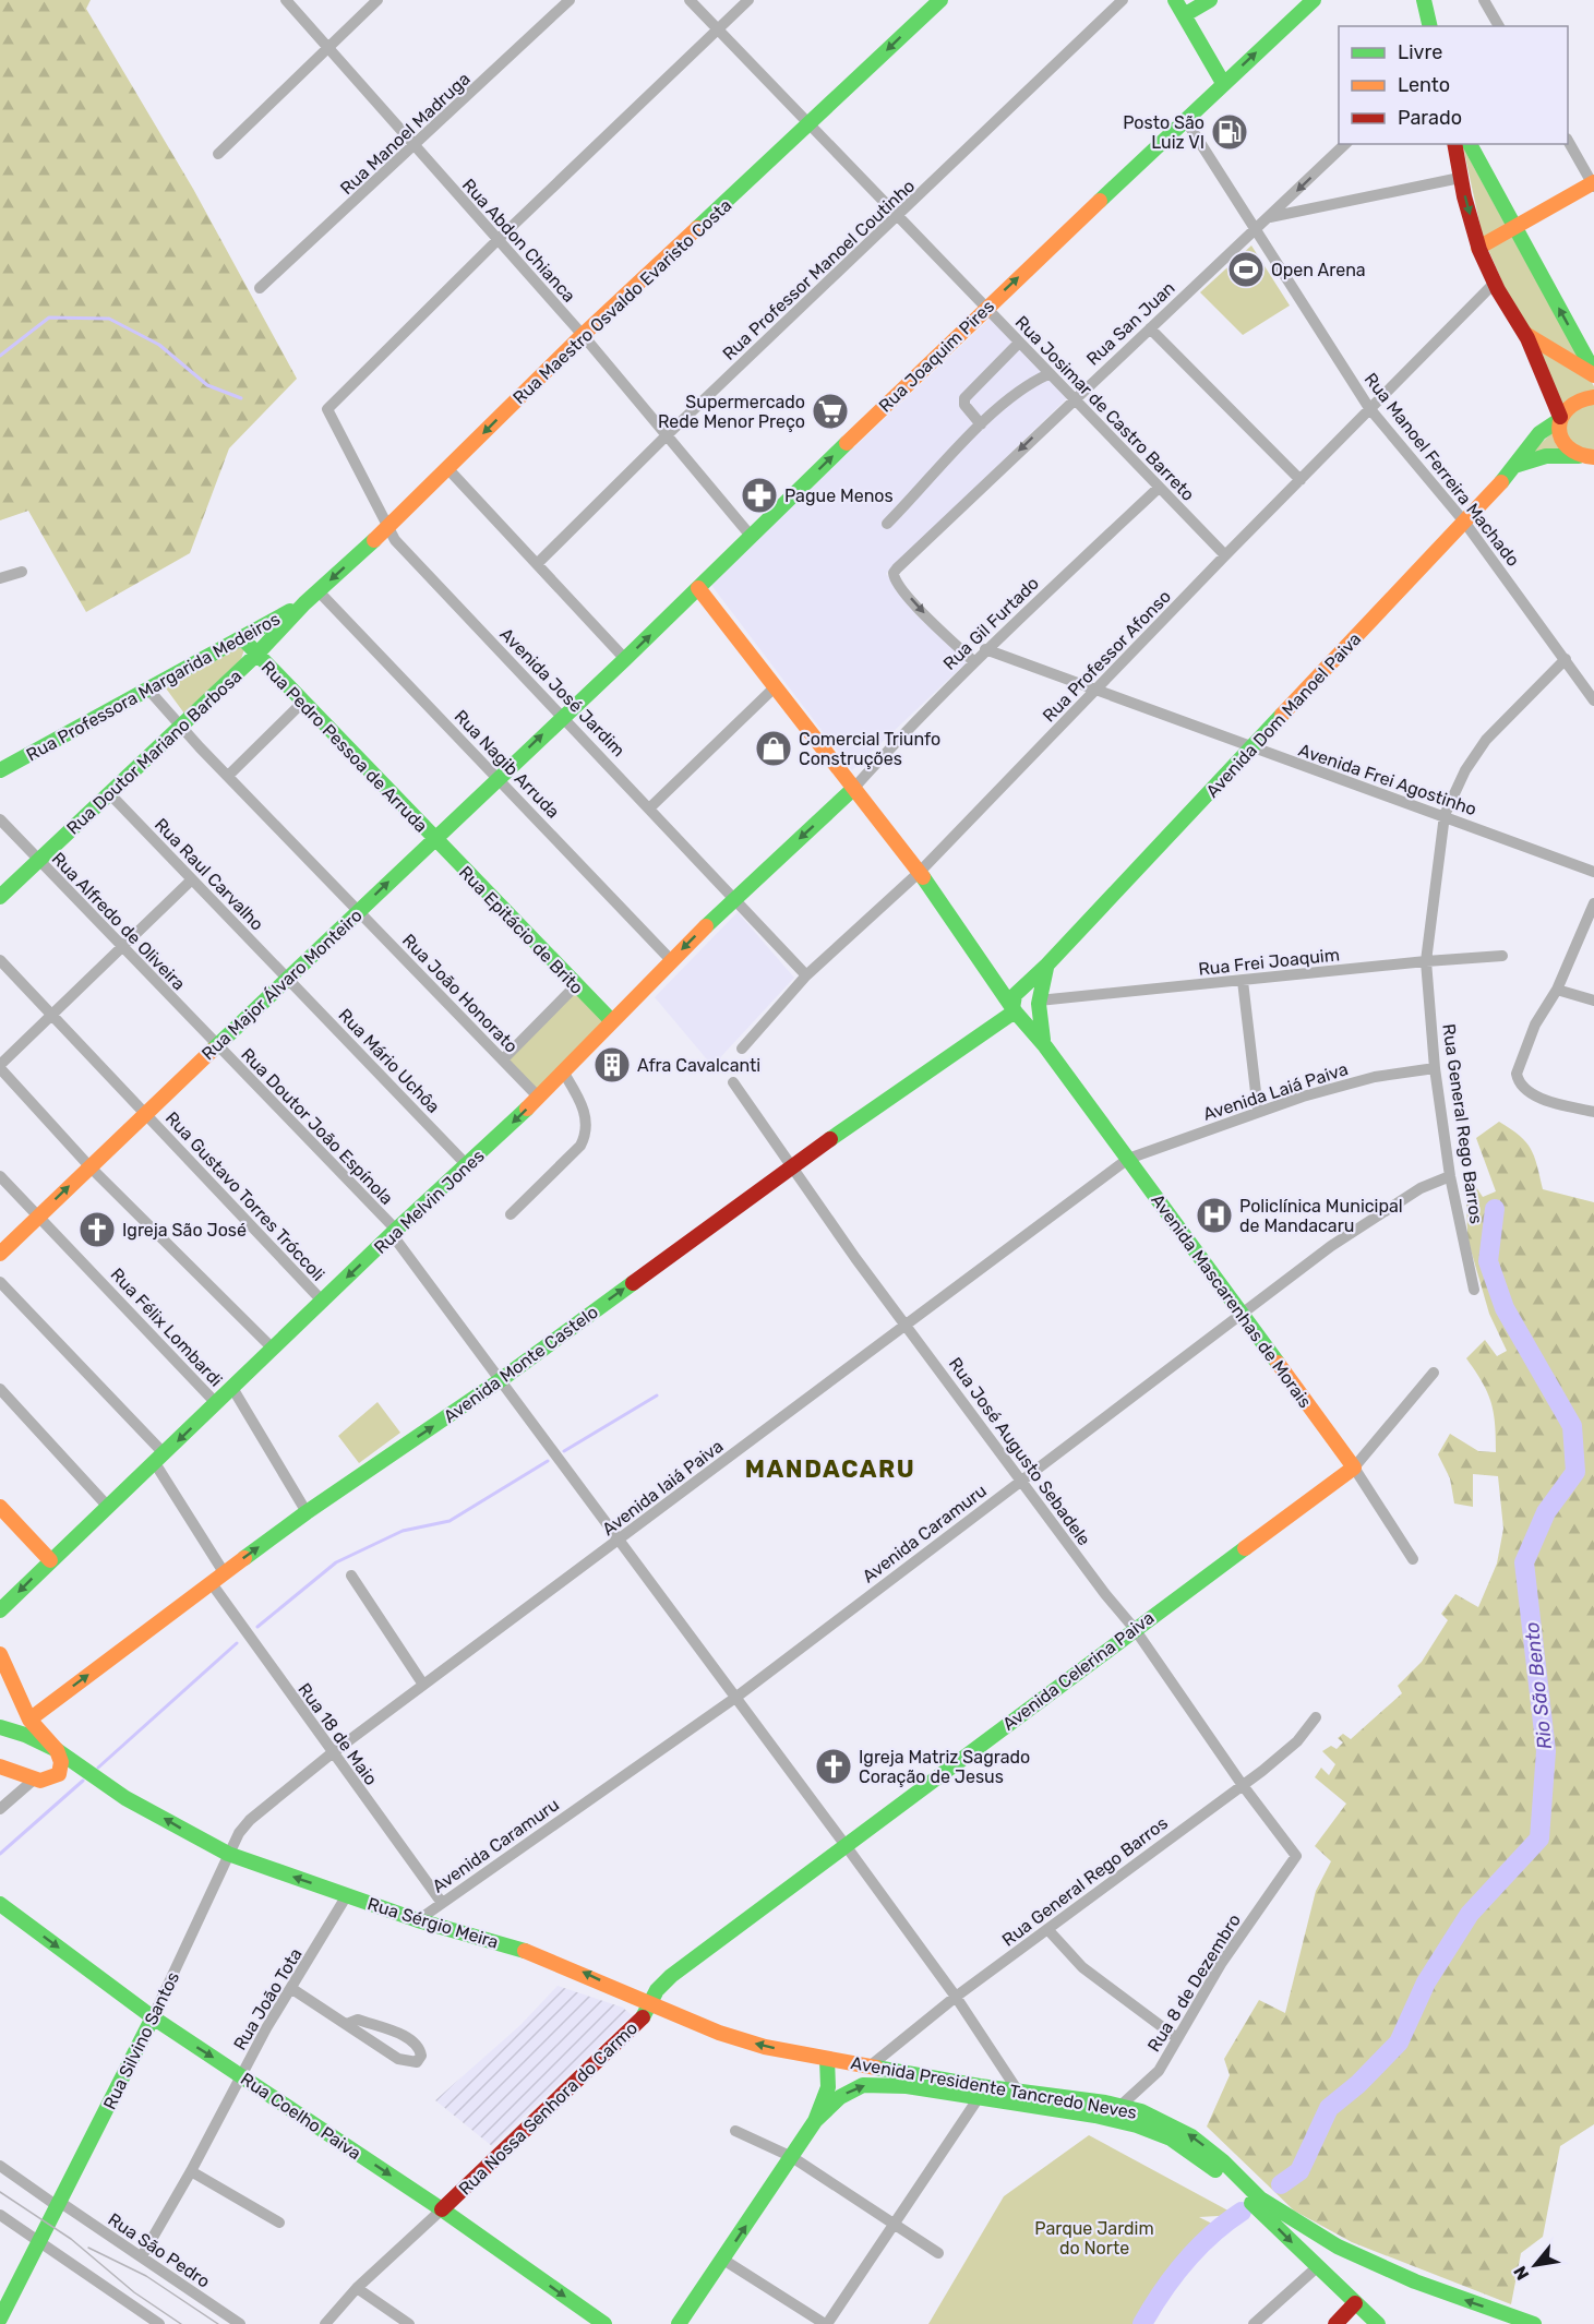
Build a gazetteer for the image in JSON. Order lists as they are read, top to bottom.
{
  "streets": {
    "main road": [
      "Rua Maestro Osvaldo Evaristo Costa",
      "Rua Joaquim Pires",
      "Rua Professora Margarida Medeiros",
      "Avenida Dom Manoel Paiva",
      "Rua Pedro Pessoa de Arruda",
      "Rua Doutor Mariano Barbosa",
      "Rua Epitácio de Brito",
      "Rua Major Álvaro Monteiro",
      "Rua Melvin Jones",
      "Avenida Mascarenhas de Morais",
      "Avenida Monte Castelo",
      "Avenida Celerina Paiva",
      "Rua Sérgio Meira",
      "Rua Silvino Santos",
      "Avenida Presidente Tancredo Neves",
      "Rua Nossa Senhora do Carmo",
      "Rua Coelho Paiva"
    ],
    "street": [
      "Rua Manoel Madruga",
      "Rua Abdon Chianca",
      "Rua Professor Manoel Coutinho",
      "Rua San Juan",
      "Rua Josimar de Castro Barreto",
      "Rua Manoel Ferreira Machado",
      "Rua Gil Furtado",
      "Rua Professor Afonso",
      "Avenida José Jardim",
      "Rua Nagib Arruda",
      "Avenida Frei Agostinho",
      "Rua Raul Carvalho",
      "Rua Alfredo de Oliveira",
      "Rua Frei Joaquim",
      "Rua João Honorato",
      "Rua Mário Uchôa",
      "Avenida Laiá Paiva",
      "Rua General Rego Barros",
      "Rua Doutor João Espínola",
      "Rua Gustavo Torres Tróccoli",
      "Rua Félix Lombardi",
      "Rua José Augusto Sebadele",
      "Avenida Iaiá Paiva",
      "Avenida Caramuru",
      "Rua 18 de Maio",
      "Rua 8 de Dezembro",
      "Rua João Tota",
      "Rua São Pedro"
    ]
  },
  "crossings": [
    ["Rua Manoel Madruga", "Rua Abdon Chianca"],
    ["Rua Abdon Chianca", "Rua Professor Manoel Coutinho"],
    ["Rua Abdon Chianca", "Rua Maestro Osvaldo Evaristo Costa"],
    ["Rua Abdon Chianca", "Rua Joaquim Pires"],
    ["Rua Abdon Chianca", "Avenida José Jardim"],
    ["Rua Professor Manoel Coutinho", "Rua Josimar de Castro Barreto"],
    ["Rua Maestro Osvaldo Evaristo Costa", "Rua Josimar de Castro Barreto"],
    ["Rua Maestro Osvaldo Evaristo Costa", "Rua Professora Margarida Medeiros"],
    ["Rua Maestro Osvaldo Evaristo Costa", "Avenida José Jardim"],
    ["Rua Maestro Osvaldo Evaristo Costa", "Rua Doutor Mariano Barbosa"],
    ["Rua Maestro Osvaldo Evaristo Costa", "Rua Nagib Arruda"],
    ["Rua San Juan", "Rua Josimar de Castro Barreto"],
    ["Rua San Juan", "Rua Manoel Ferreira Machado"],
    ["Rua San Juan", "Rua Gil Furtado"],
    ["Rua Joaquim Pires", "Rua Josimar de Castro Barreto"],
    ["Rua Joaquim Pires", "Rua Manoel Ferreira Machado"],
    ["Rua Joaquim Pires", "Avenida José Jardim"],
    ["Rua Joaquim Pires", "Rua Major Álvaro Monteiro"],
    ["Rua Josimar de Castro Barreto", "Rua Gil Furtado"],
    ["Rua Josimar de Castro Barreto", "Rua Professor Afonso"],
    ["Rua Manoel Ferreira Machado", "Rua Professor Afonso"],
    ["Rua Manoel Ferreira Machado", "Avenida Dom Manoel Paiva"],
    ["Rua Manoel Ferreira Machado", "Rua General Rego Barros"],
    ["Rua Gil Furtado", "Avenida Frei Agostinho"],
    ["Rua Gil Furtado", "Rua Melvin Jones"],
    ["Rua Professor Afonso", "Avenida José Jardim"],
    ["Rua Professor Afonso", "Avenida Frei Agostinho"],
    ["Rua Professora Margarida Medeiros", "Rua Pedro Pessoa de Arruda"],
    ["Rua Professora Margarida Medeiros", "Rua Doutor Mariano Barbosa"],
    ["Rua Professora Margarida Medeiros", "Rua João Honorato"],
    ["Avenida José Jardim", "Rua Major Álvaro Monteiro"],
    ["Avenida José Jardim", "Rua Melvin Jones"],
    ["Avenida Dom Manoel Paiva", "Avenida Frei Agostinho"],
    ["Rua Pedro Pessoa de Arruda", "Rua Doutor Mariano Barbosa"],
    ["Rua Pedro Pessoa de Arruda", "Rua Epitácio de Brito"],
    ["Rua Pedro Pessoa de Arruda", "Rua Major Álvaro Monteiro"],
    ["Rua Doutor Mariano Barbosa", "Rua Raul Carvalho"],
    ["Rua Doutor Mariano Barbosa", "Rua Alfredo de Oliveira"],
    ["Rua Doutor Mariano Barbosa", "Rua João Honorato"],
    ["Rua Nagib Arruda", "Rua Major Álvaro Monteiro"],
    ["Rua Nagib Arruda", "Rua Melvin Jones"],
    ["Avenida Frei Agostinho", "Rua General Rego Barros"],
    ["Rua Raul Carvalho", "Rua Major Álvaro Monteiro"],
    ["Rua Raul Carvalho", "Rua Mário Uchôa"],
    ["Rua Alfredo de Oliveira", "Rua Major Álvaro Monteiro"],
    ["Rua Alfredo de Oliveira", "Rua Doutor João Espínola"],
    ["Rua Epitácio de Brito", "Rua Major Álvaro Monteiro"],
    ["Rua Epitácio de Brito", "Rua Melvin Jones"],
    ["Rua Frei Joaquim", "Rua General Rego Barros"],
    ["Rua Frei Joaquim", "Avenida Mascarenhas de Morais"],
    ["Rua Frei Joaquim", "Avenida Monte Castelo"],
    ["Rua Major Álvaro Monteiro", "Rua João Honorato"],
    ["Rua Major Álvaro Monteiro", "Rua Mário Uchôa"],
    ["Rua Major Álvaro Monteiro", "Rua Doutor João Espínola"],
    ["Rua Major Álvaro Monteiro", "Rua Gustavo Torres Tróccoli"],
    ["Rua Major Álvaro Monteiro", "Rua Félix Lombardi"],
    ["Rua João Honorato", "Rua Melvin Jones"],
    ["Rua Mário Uchôa", "Rua Melvin Jones"],
    ["Avenida Laiá Paiva", "Rua General Rego Barros"],
    ["Avenida Laiá Paiva", "Avenida Mascarenhas de Morais"],
    ["Avenida Laiá Paiva", "Avenida Iaiá Paiva"],
    ["Rua General Rego Barros", "Rua Doutor João Espínola"],
    ["Rua General Rego Barros", "Rua José Augusto Sebadele"],
    ["Rua General Rego Barros", "Avenida Caramuru"],
    ["Rua General Rego Barros", "Avenida Presidente Tancredo Neves"],
    ["Rua Doutor João Espínola", "Rua Melvin Jones"],
    ["Rua Doutor João Espínola", "Avenida Monte Castelo"],
    ["Rua Doutor João Espínola", "Avenida Iaiá Paiva"],
    ["Rua Doutor João Espínola", "Avenida Caramuru"],
    ["Rua Doutor João Espínola", "Avenida Celerina Paiva"],
    ["Rua Doutor João Espínola", "Avenida Presidente Tancredo Neves"],
    ["Rua Gustavo Torres Tróccoli", "Rua Melvin Jones"],
    ["Rua Melvin Jones", "Rua Félix Lombardi"],
    ["Avenida Mascarenhas de Morais", "Avenida Monte Castelo"],
    ["Avenida Mascarenhas de Morais", "Avenida Iaiá Paiva"],
    ["Avenida Mascarenhas de Morais", "Avenida Caramuru"],
    ["Avenida Mascarenhas de Morais", "Avenida Celerina Paiva"],
    ["Rua Félix Lombardi", "Avenida Monte Castelo"],
    ["Avenida Monte Castelo", "Rua José Augusto Sebadele"],
    ["Avenida Monte Castelo", "Rua 18 de Maio"],
    ["Rua José Augusto Sebadele", "Avenida Iaiá Paiva"],
    ["Rua José Augusto Sebadele", "Avenida Caramuru"],
    ["Rua José Augusto Sebadele", "Avenida Celerina Paiva"],
    ["Rua José Augusto Sebadele", "Rua 8 de Dezembro"],
    ["Avenida Iaiá Paiva", "Rua 18 de Maio"],
    ["Avenida Iaiá Paiva", "Rua Sérgio Meira"],
    ["Avenida Iaiá Paiva", "Rua Silvino Santos"],
    ["Avenida Caramuru", "Rua 18 de Maio"],
    ["Avenida Caramuru", "Rua Sérgio Meira"],
    ["Avenida Celerina Paiva", "Rua Sérgio Meira"],
    ["Avenida Celerina Paiva", "Rua Nossa Senhora do Carmo"],
    ["Rua Sérgio Meira", "Rua João Tota"],
    ["Rua Sérgio Meira", "Rua Silvino Santos"],
    ["Rua Sérgio Meira", "Avenida Presidente Tancredo Neves"],
    ["Rua Sérgio Meira", "Rua Nossa Senhora do Carmo"],
    ["Rua 8 de Dezembro", "Avenida Presidente Tancredo Neves"],
    ["Rua João Tota", "Rua Coelho Paiva"],
    ["Rua João Tota", "Rua São Pedro"],
    ["Rua Silvino Santos", "Rua Coelho Paiva"],
    ["Rua Silvino Santos", "Rua São Pedro"],
    ["Rua Nossa Senhora do Carmo", "Rua Coelho Paiva"]
  ],
  "one_way": [
    "Rua Maestro Osvaldo Evaristo Costa",
    "Rua Joaquim Pires",
    "Rua Melvin Jones",
    "Avenida Monte Castelo",
    "Rua Sérgio Meira",
    "Rua Coelho Paiva"
  ],
  "districts": ["MANDACARU"],
  "water": ["Rio São Bento"],
  "parks": ["Parque Jardim do Norte"],
  "places": {
    "fuel station": ["Posto São Luiz VI"],
    "sports": ["Open Arena"],
    "supermarket": ["Supermercado Rede Menor Preço"],
    "pharmacy": ["Pague Menos"],
    "shop": ["Comercial Triunfo Construções"],
    "building": ["Afra Cavalcanti"],
    "hospital": ["Policlínica Municipal de Mandacaru"],
    "church": ["Igreja São José", "Igreja Matriz Sagrado Coração de Jesus"]
  },
  "legend": ["Livre", "Lento", "Parado"],
  "north": "bottom left"
}
